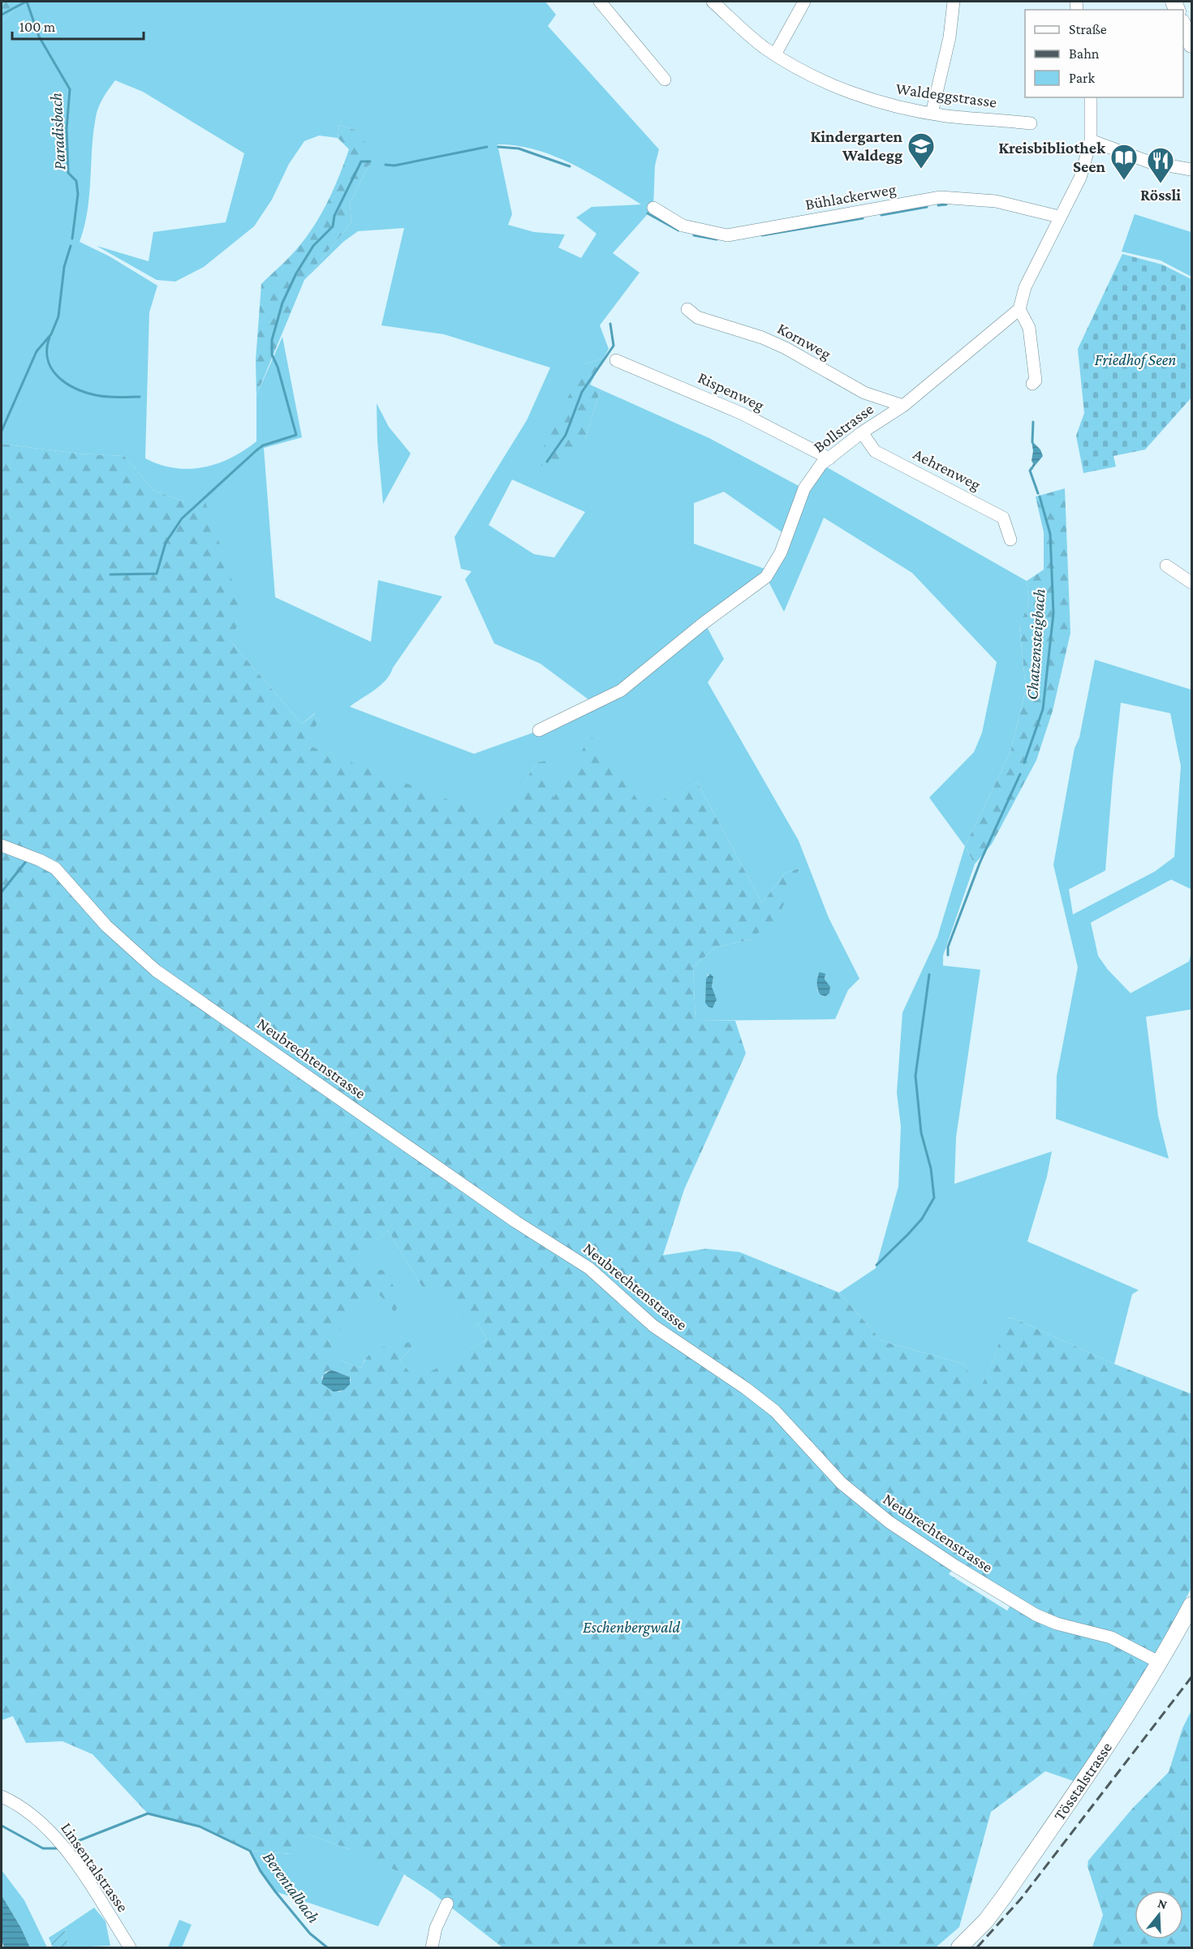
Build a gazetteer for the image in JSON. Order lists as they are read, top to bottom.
{
  "streets": {
    "main road": ["Tösstalstrasse"],
    "street": [
      "Waldeggstrasse",
      "Bühlackerweg",
      "Kornweg",
      "Rispenweg",
      "Bollstrasse",
      "Aehrenweg",
      "Neubrechtenstrasse",
      "Linsentalstrasse"
    ]
  },
  "crossings": [
    ["Kornweg", "Bollstrasse"],
    ["Rispenweg", "Bollstrasse"],
    ["Bollstrasse", "Aehrenweg"],
    ["Neubrechtenstrasse", "Tösstalstrasse"]
  ],
  "water": ["Paradisbach", "Chatzensteigbach", "Berentalbach"],
  "parks": ["Friedhof Seen", "Eschenbergwald"],
  "places": {
    "school or university": ["Kindergarten Waldegg"],
    "library": ["Kreisbibliothek Seen"],
    "restaurant": ["Rössli"]
  },
  "legend": ["Straße", "Bahn", "Park"],
  "scale_bar": "100 m",
  "north": "top"
}
